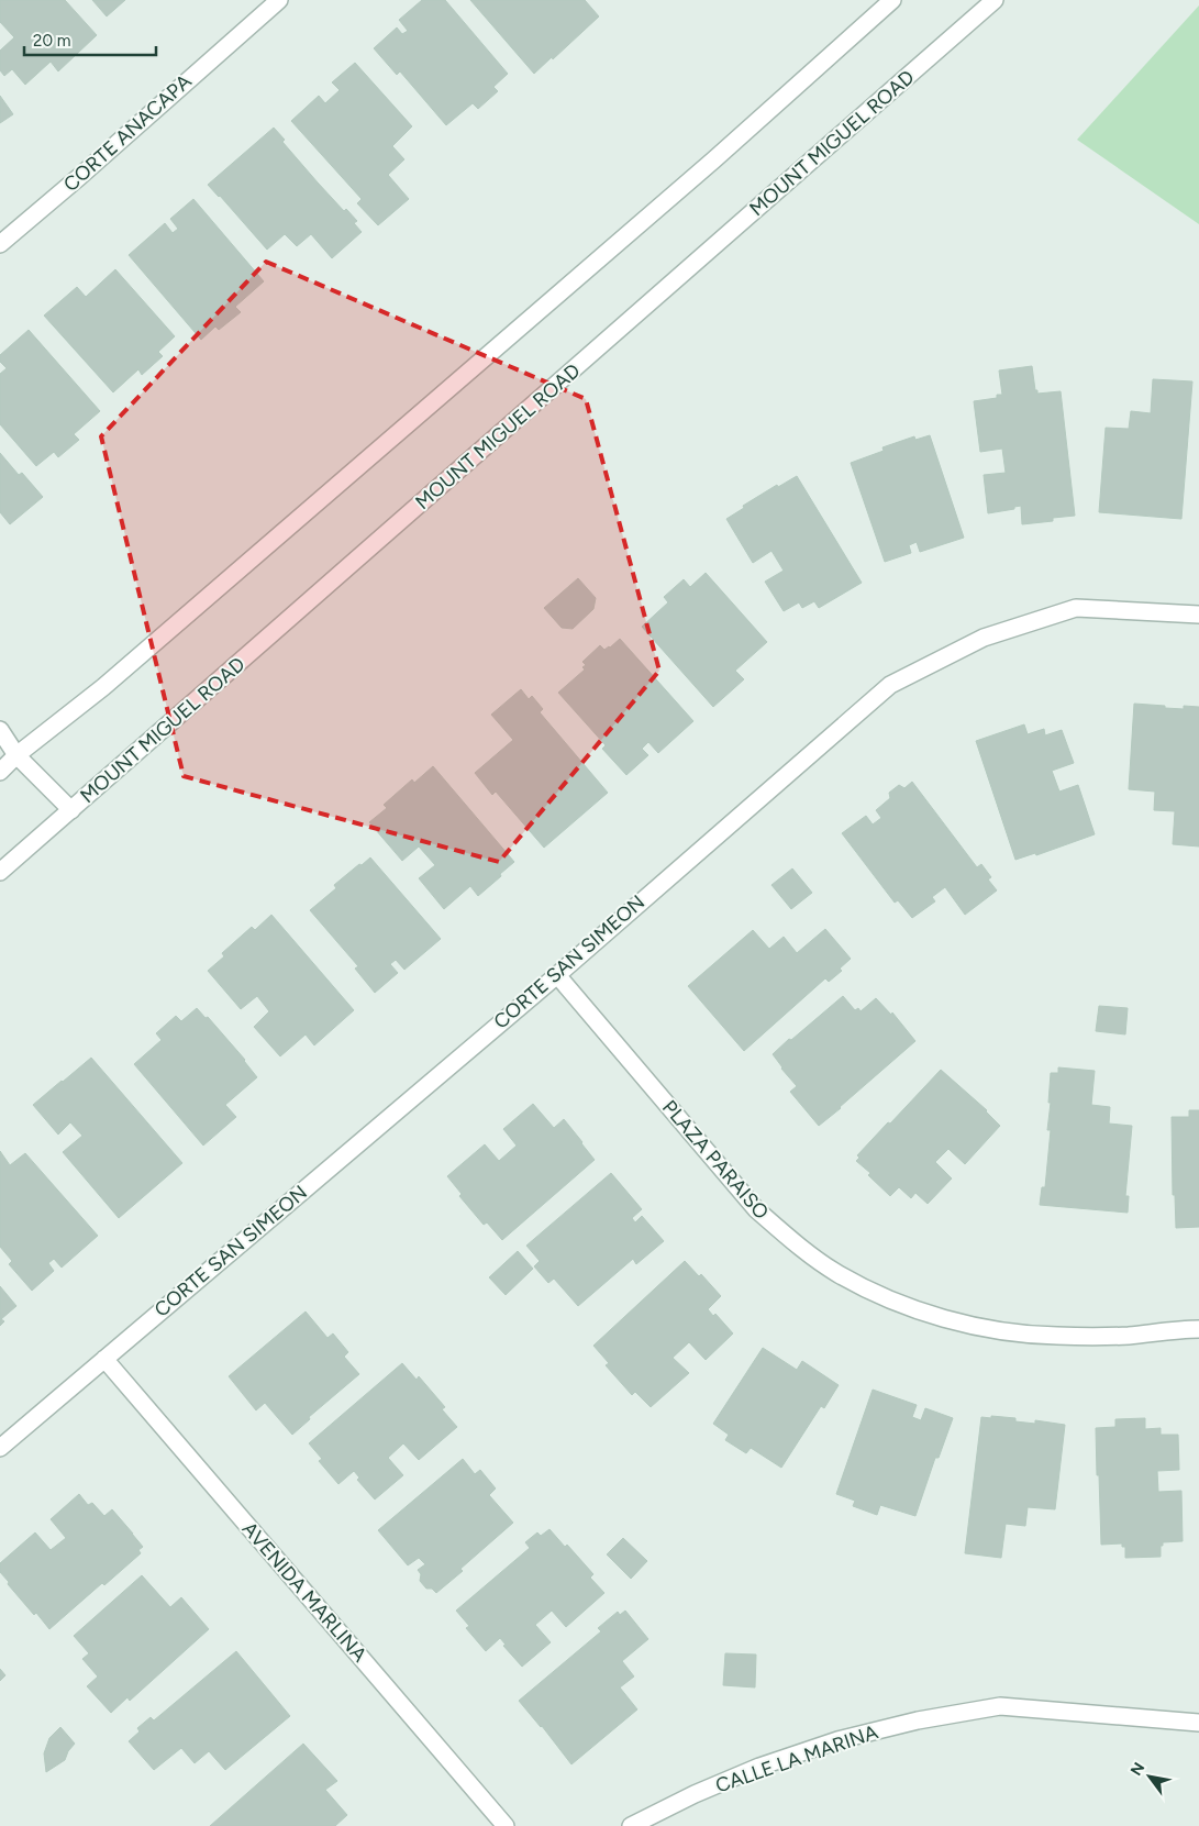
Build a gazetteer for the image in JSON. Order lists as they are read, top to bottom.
{
  "streets": {
    "street": [
      "CORTE ANACAPA",
      "MOUNT MIGUEL ROAD",
      "CORTE SAN SIMEON",
      "PLAZA PARAISO",
      "AVENIDA MARLINA",
      "CALLE LA MARINA"
    ]
  },
  "crossings": [
    ["CORTE SAN SIMEON", "PLAZA PARAISO"],
    ["CORTE SAN SIMEON", "AVENIDA MARLINA"]
  ],
  "scale_bar": "20 m",
  "north": "top left"
}
